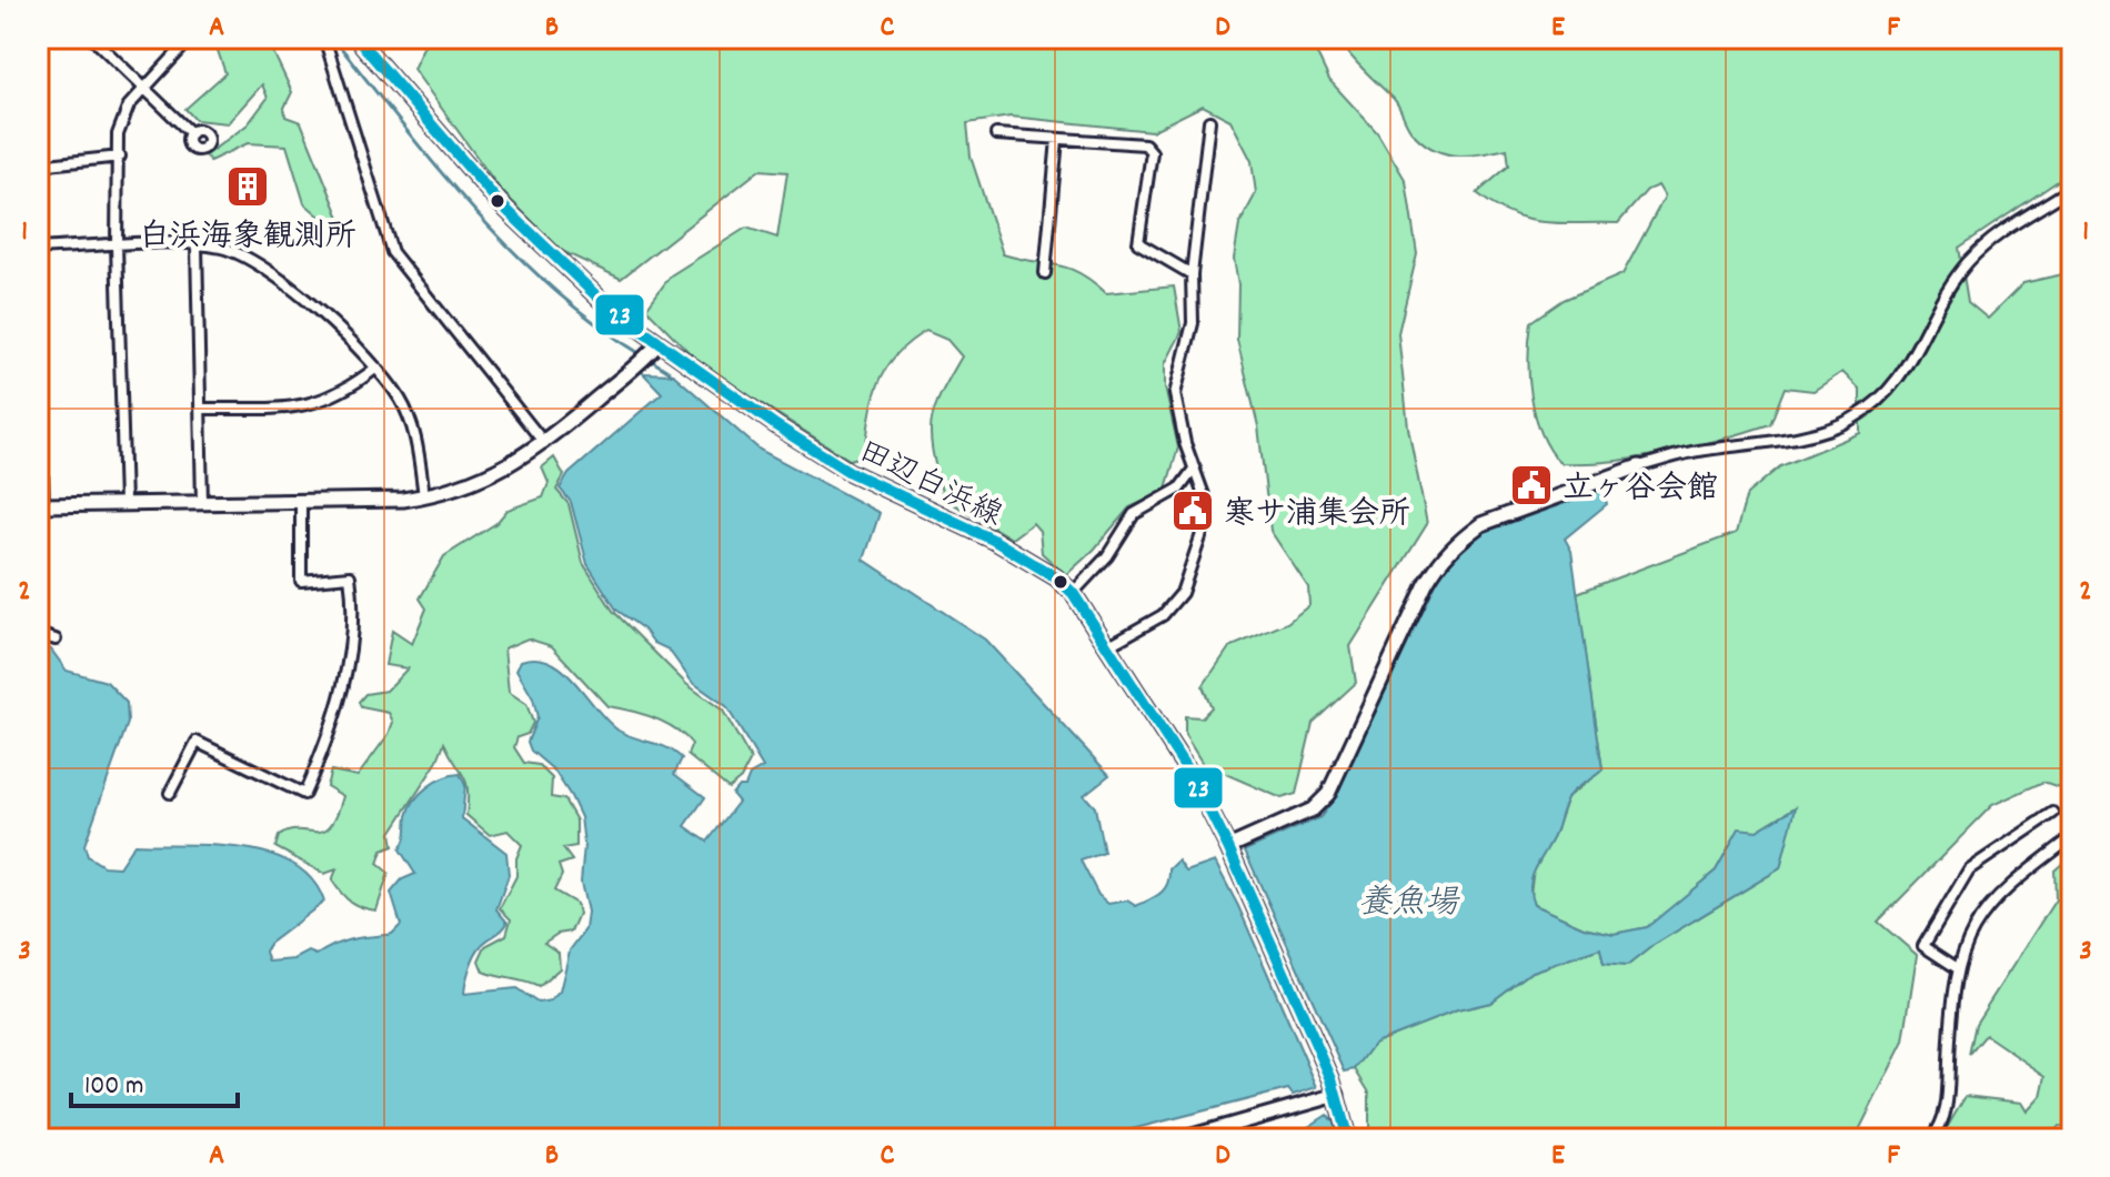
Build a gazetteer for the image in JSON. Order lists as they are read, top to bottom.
{
  "streets": {
    "main road": ["田辺白浜線"]
  },
  "water": ["養魚場"],
  "places": {
    "building": ["白浜海象観測所"],
    "public building": ["立ヶ谷会館", "寒サ浦集会所"]
  },
  "lines": ["transit line 23"],
  "scale_bar": "100 m",
  "grid": {
    "columns": [
      "A",
      "B",
      "C",
      "D",
      "E",
      "F"
    ],
    "rows": ["1", "2", "3"]
  }
}
